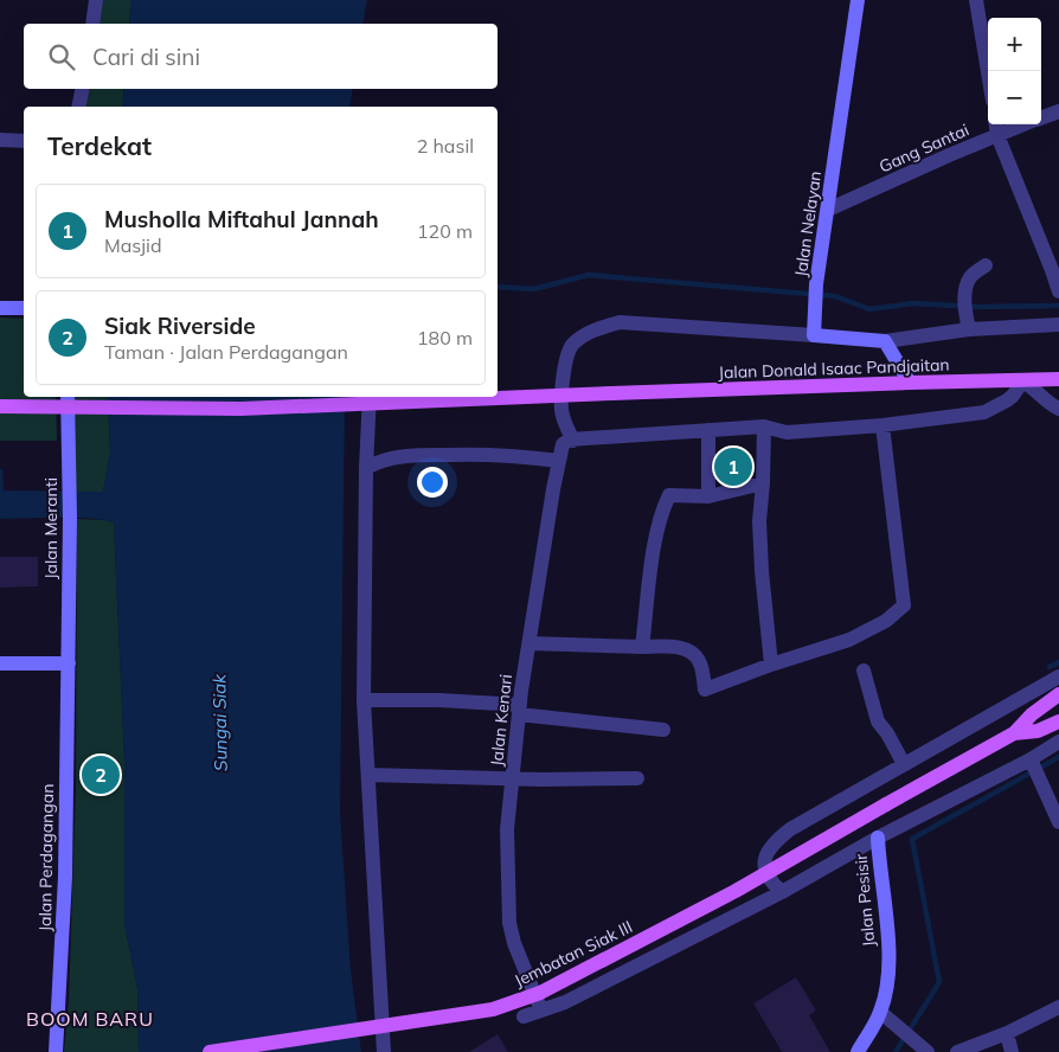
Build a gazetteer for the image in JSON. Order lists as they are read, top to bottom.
{
  "streets": {
    "main road": ["Jalan Donald Isaac Pandjaitan", "Jembatan Siak III"],
    "street": [
      "Gang Santai",
      "Jalan Nelayan",
      "Jalan Meranti",
      "Jalan Kenari",
      "Jalan Perdagangan",
      "Jalan Pesisir"
    ]
  },
  "crossings": [
    ["Gang Santai", "Jalan Nelayan"],
    ["Jalan Meranti", "Jalan Perdagangan"]
  ],
  "districts": ["BOOM BARU"],
  "water": ["Sungai Siak"],
  "page": {
    "map_buttons": ["+", "−"],
    "search": "Cari di sini",
    "heading": ["Terdekat", "2 hasil"],
    "list": [
      {
        "mark": "1",
        "name": "Musholla Miftahul Jannah",
        "note": "Masjid",
        "value": "120 m"
      },
      {
        "mark": "2",
        "name": "Siak Riverside",
        "note": "Taman · Jalan Perdagangan",
        "value": "180 m"
      }
    ],
    "pins": ["1", "2"]
  }
}
